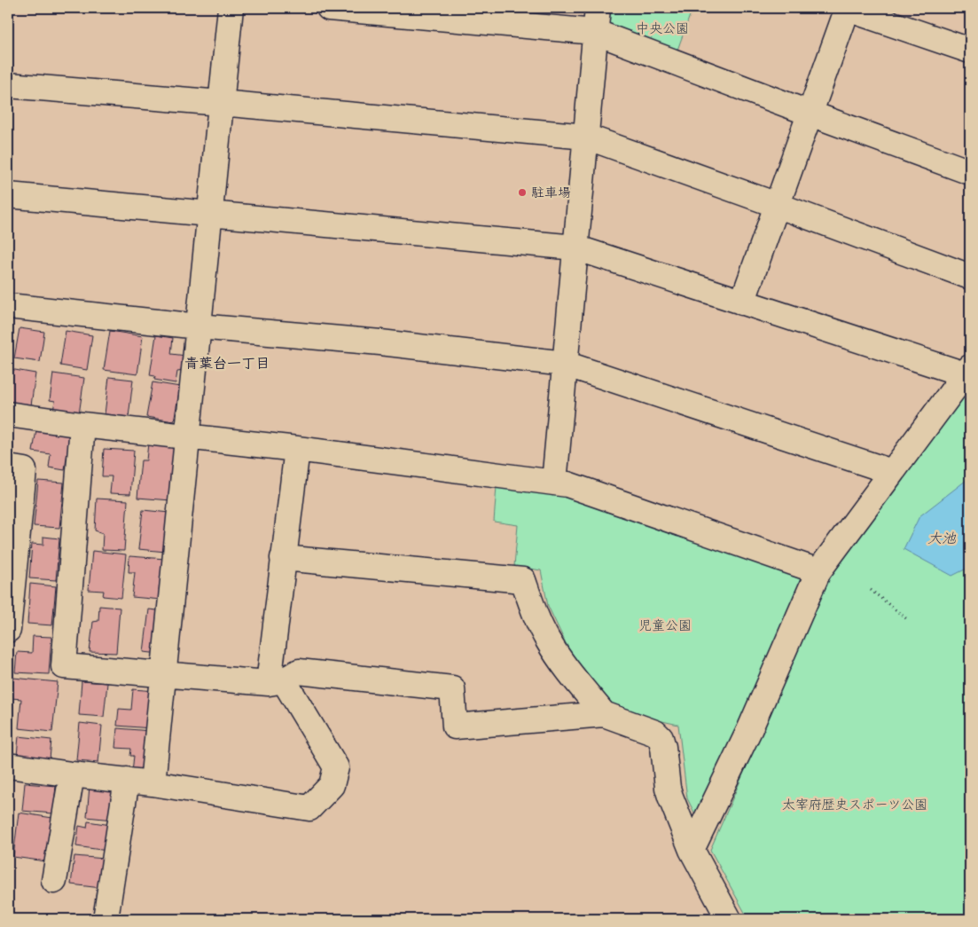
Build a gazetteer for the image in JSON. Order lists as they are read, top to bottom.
{
  "districts": ["青葉台一丁目"],
  "water": ["大池"],
  "parks": ["中央公園", "児童公園", "太宰府歴史スポーツ公園"],
  "places": ["駐車場"]
}
